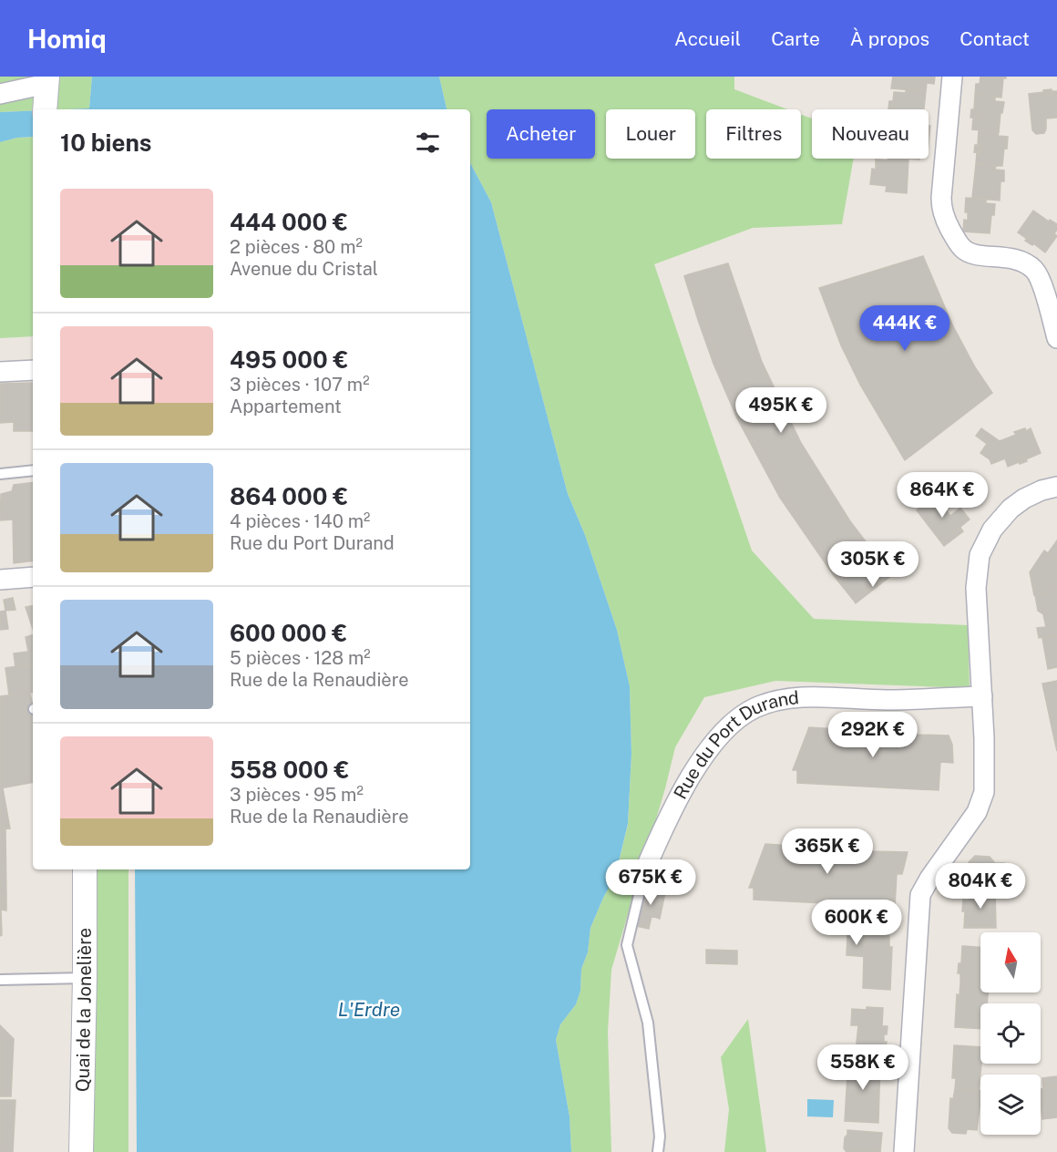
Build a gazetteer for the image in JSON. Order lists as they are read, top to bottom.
{
  "streets": {
    "street": ["Rue du Port Durand", "Quai de la Jonelière"]
  },
  "water": ["L'Erdre"],
  "north": "top",
  "page": {
    "header": "Homiq",
    "nav": [
      "Accueil",
      "Carte",
      "À propos",
      "Contact"
    ],
    "chip": [
      "Acheter",
      "Louer",
      "Filtres",
      "Nouveau"
    ],
    "heading": "10 biens",
    "list": [
      {
        "name": "444 000 €",
        "note": "2 pièces · 80 m² · Avenue du Cristal"
      },
      {
        "name": "495 000 €",
        "note": "3 pièces · 107 m² · Appartement"
      },
      {
        "name": "864 000 €",
        "note": "4 pièces · 140 m² · Rue du Port Durand"
      },
      {
        "name": "600 000 €",
        "note": "5 pièces · 128 m² · Rue de la Renaudière"
      },
      {
        "name": "558 000 €",
        "note": "3 pièces · 95 m² · Rue de la Renaudière"
      }
    ],
    "price": [
      "444K €",
      "495K €",
      "864K €",
      "305K €",
      "292K €",
      "365K €",
      "675K €",
      "804K €",
      "600K €",
      "558K €"
    ]
  }
}
